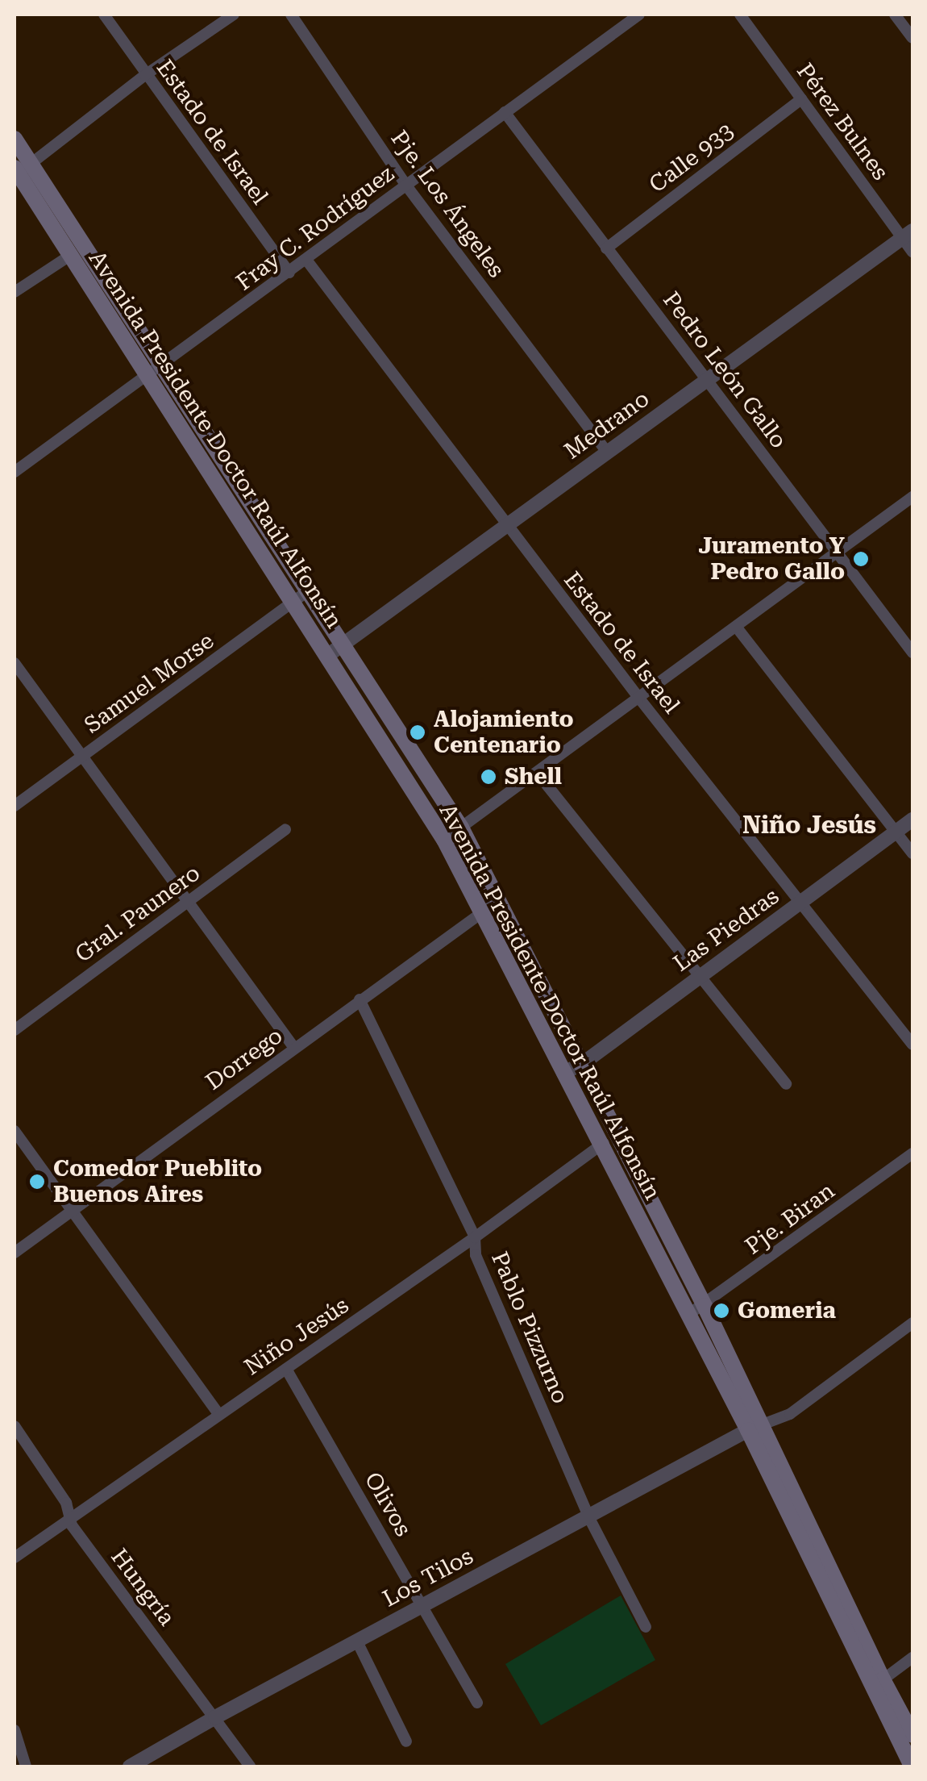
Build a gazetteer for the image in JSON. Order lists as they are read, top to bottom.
{
  "streets": {
    "main road": ["Avenida Presidente Doctor Raúl Alfonsín"],
    "street": [
      "Pérez Bulnes",
      "Estado de Israel",
      "Calle 933",
      "Pje. Los Ángeles",
      "Fray C. Rodríguez",
      "Pedro León Gallo",
      "Medrano",
      "Samuel Morse",
      "Gral. Paunero",
      "Las Piedras",
      "Dorrego",
      "Pje. Biran",
      "Pablo Pizzurno",
      "Niño Jesús",
      "Olivos",
      "Los Tilos",
      "Hungría"
    ]
  },
  "crossings": [
    ["Pérez Bulnes", "Calle 933"],
    ["Pérez Bulnes", "Medrano"],
    ["Estado de Israel", "Fray C. Rodríguez"],
    ["Estado de Israel", "Medrano"],
    ["Estado de Israel", "Las Piedras"],
    ["Calle 933", "Pedro León Gallo"],
    ["Pje. Los Ángeles", "Fray C. Rodríguez"],
    ["Pje. Los Ángeles", "Medrano"],
    ["Fray C. Rodríguez", "Pedro León Gallo"],
    ["Fray C. Rodríguez", "Avenida Presidente Doctor Raúl Alfonsín"],
    ["Pedro León Gallo", "Medrano"],
    ["Medrano", "Avenida Presidente Doctor Raúl Alfonsín"],
    ["Avenida Presidente Doctor Raúl Alfonsín", "Samuel Morse"],
    ["Avenida Presidente Doctor Raúl Alfonsín", "Las Piedras"],
    ["Avenida Presidente Doctor Raúl Alfonsín", "Dorrego"],
    ["Avenida Presidente Doctor Raúl Alfonsín", "Pje. Biran"],
    ["Avenida Presidente Doctor Raúl Alfonsín", "Niño Jesús"],
    ["Avenida Presidente Doctor Raúl Alfonsín", "Los Tilos"],
    ["Dorrego", "Pablo Pizzurno"],
    ["Pablo Pizzurno", "Niño Jesús"],
    ["Pablo Pizzurno", "Los Tilos"],
    ["Niño Jesús", "Olivos"],
    ["Niño Jesús", "Hungría"],
    ["Olivos", "Los Tilos"],
    ["Los Tilos", "Hungría"]
  ],
  "districts": ["Niño Jesús"],
  "places": [
    "Juramento Y Pedro Gallo",
    "Alojamiento Centenario",
    "Shell",
    "Comedor Pueblito Buenos Aires",
    "Gomeria"
  ]
}
